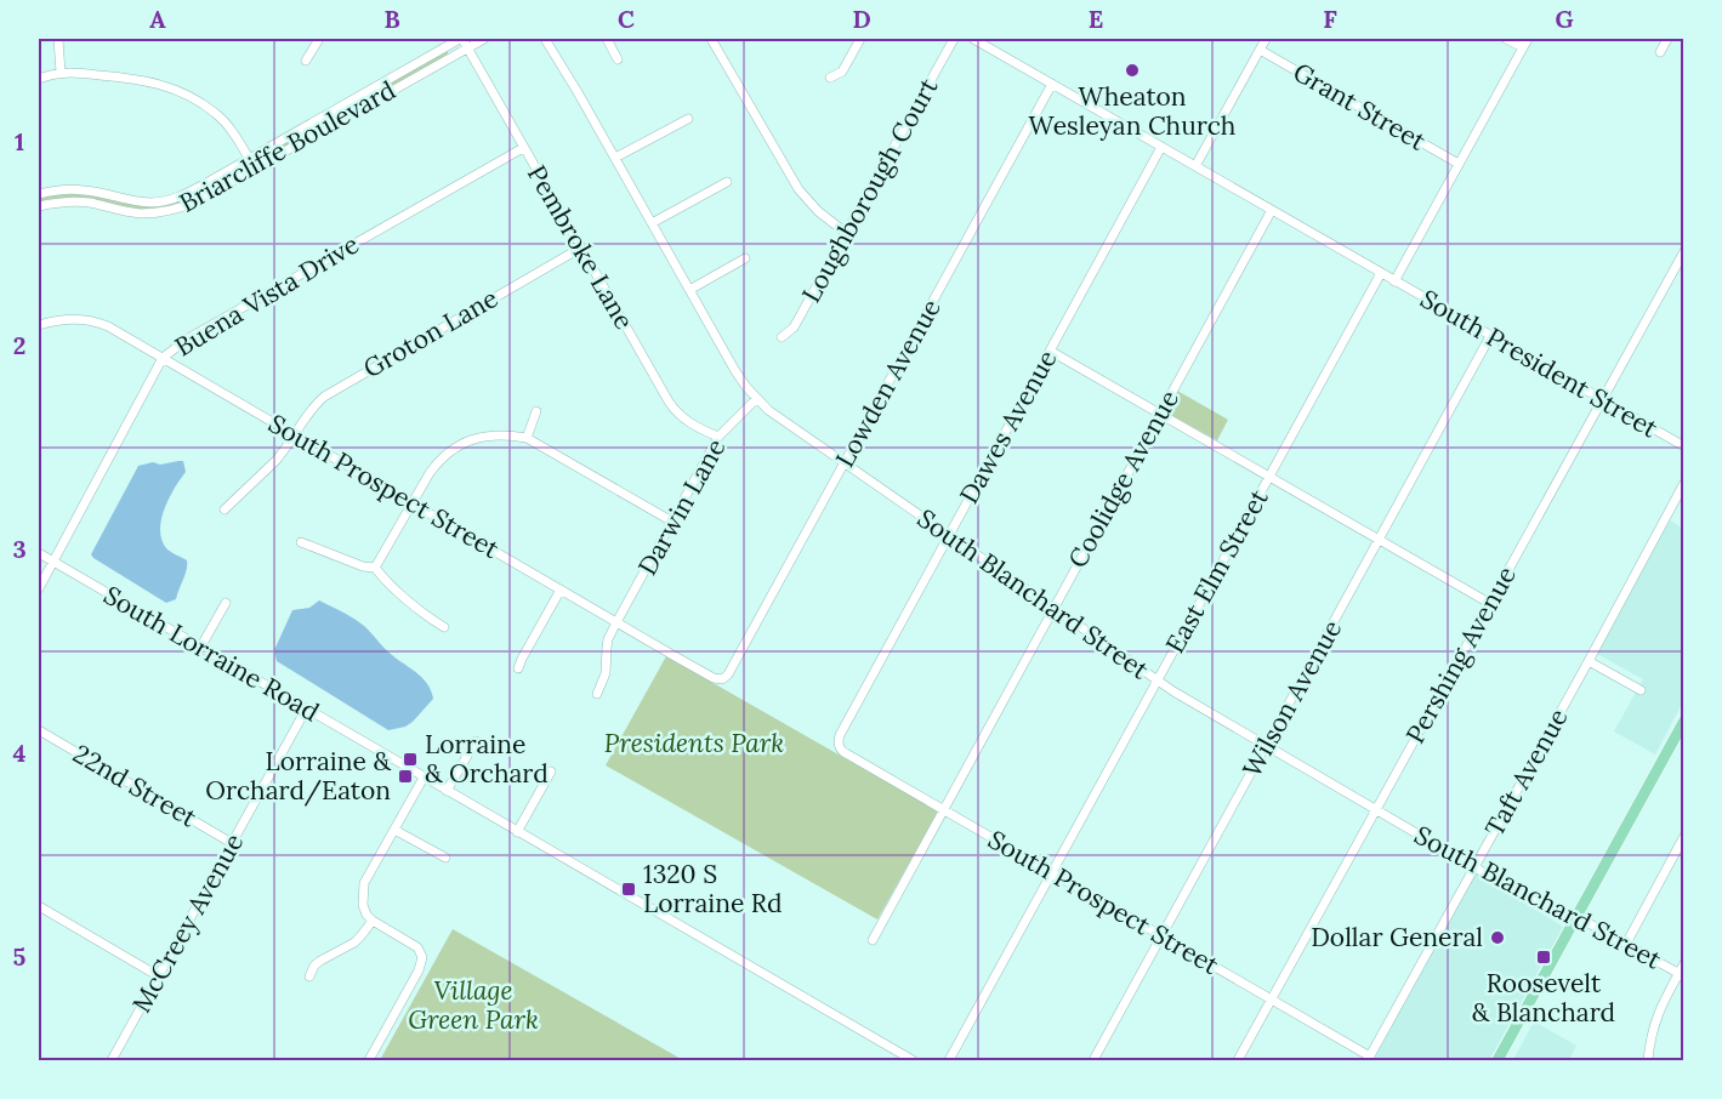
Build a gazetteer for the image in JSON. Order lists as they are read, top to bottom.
{
  "streets": {
    "street": [
      "Grant Street",
      "Briarcliffe Boulevard",
      "Loughborough Court",
      "Pembroke Lane",
      "Buena Vista Drive",
      "Groton Lane",
      "South President Street",
      "Lowden Avenue",
      "Dawes Avenue",
      "Coolidge Avenue",
      "South Prospect Street",
      "Darwin Lane",
      "East Elm Street",
      "South Blanchard Street",
      "South Lorraine Road",
      "Pershing Avenue",
      "Wilson Avenue",
      "Taft Avenue",
      "22nd Street",
      "McCreey Avenue"
    ]
  },
  "crossings": [
    ["Briarcliffe Boulevard", "Pembroke Lane"],
    ["Pembroke Lane", "Buena Vista Drive"],
    ["Pembroke Lane", "Groton Lane"],
    ["Pembroke Lane", "Darwin Lane"],
    ["Buena Vista Drive", "South Prospect Street"],
    ["Buena Vista Drive", "South Lorraine Road"],
    ["Groton Lane", "South Prospect Street"],
    ["South President Street", "East Elm Street"],
    ["South President Street", "Pershing Avenue"],
    ["South President Street", "Wilson Avenue"],
    ["Lowden Avenue", "South Prospect Street"],
    ["Lowden Avenue", "South Blanchard Street"],
    ["Dawes Avenue", "South Prospect Street"],
    ["Dawes Avenue", "South Blanchard Street"],
    ["Coolidge Avenue", "South Prospect Street"],
    ["Coolidge Avenue", "South Blanchard Street"],
    ["South Prospect Street", "Darwin Lane"],
    ["South Prospect Street", "East Elm Street"],
    ["South Prospect Street", "Pershing Avenue"],
    ["South Prospect Street", "Wilson Avenue"],
    ["South Prospect Street", "Taft Avenue"],
    ["Darwin Lane", "South Blanchard Street"],
    ["East Elm Street", "South Blanchard Street"],
    ["South Blanchard Street", "Pershing Avenue"],
    ["South Blanchard Street", "Wilson Avenue"],
    ["South Blanchard Street", "Taft Avenue"],
    ["South Lorraine Road", "McCreey Avenue"],
    ["22nd Street", "McCreey Avenue"]
  ],
  "parks": ["Presidents Park", "Village Green Park"],
  "places": {
    "other": ["Wheaton Wesleyan Church", "Dollar General"],
    "transit": [
      "Lorraine & Orchard",
      "Lorraine & Orchard/Eaton",
      "1320 S Lorraine Rd",
      "Roosevelt & Blanchard"
    ]
  },
  "grid": {
    "columns": [
      "A",
      "B",
      "C",
      "D",
      "E",
      "F",
      "G"
    ],
    "rows": [
      "1",
      "2",
      "3",
      "4",
      "5"
    ]
  }
}
